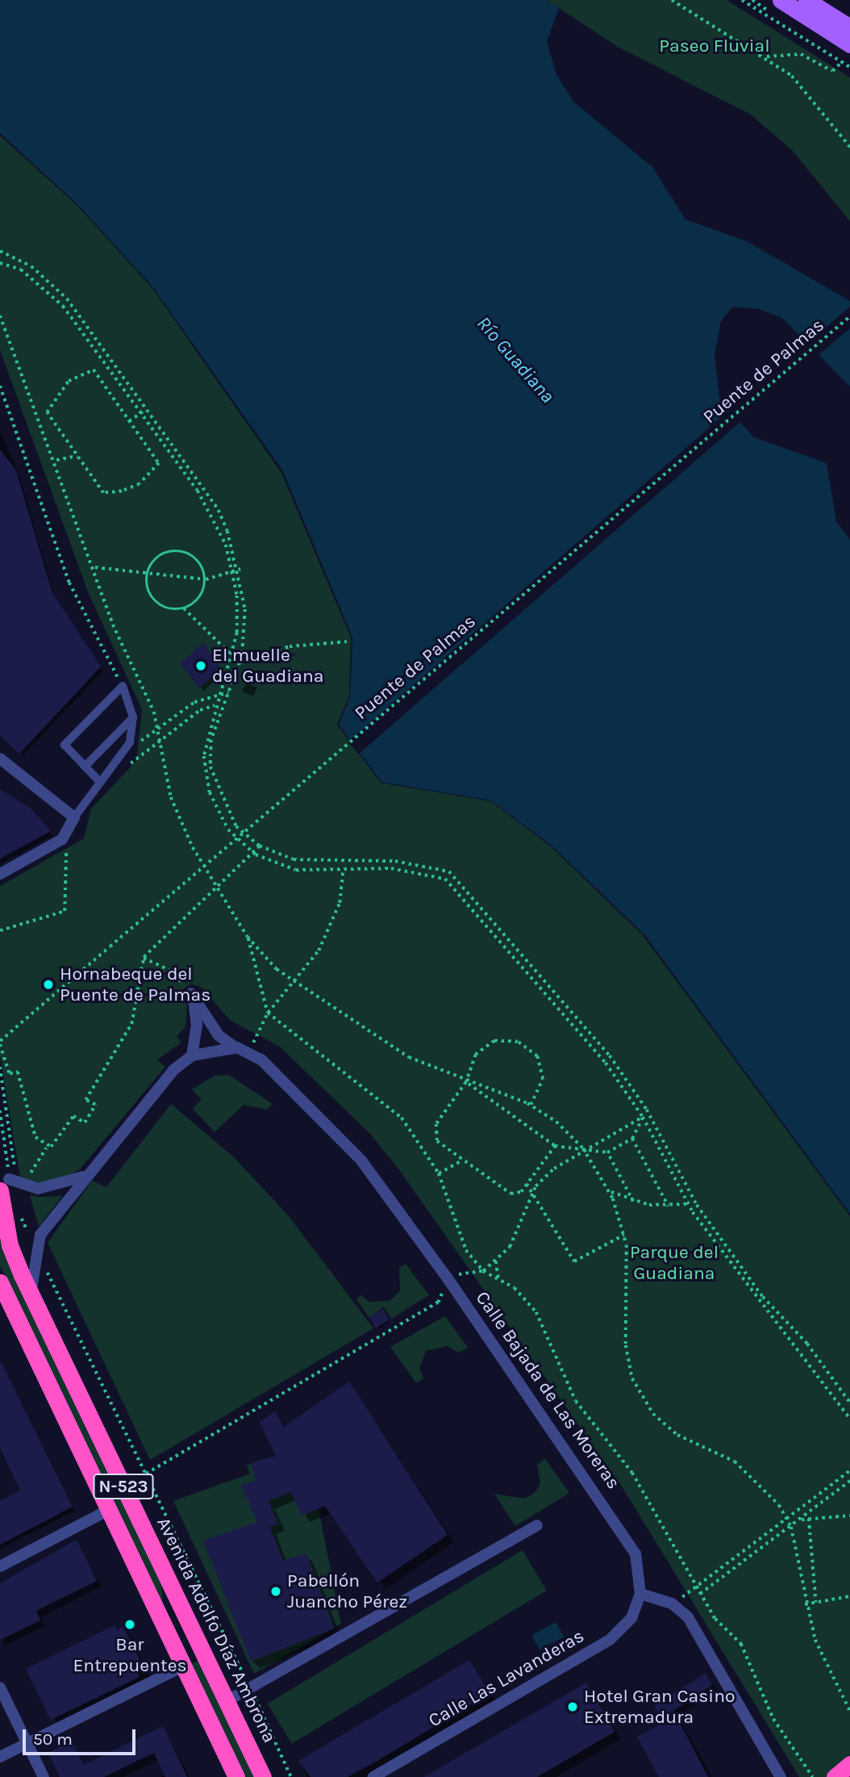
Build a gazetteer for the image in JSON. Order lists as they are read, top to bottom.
{
  "streets": {
    "highway": ["N-523", "Avenida Adolfo Díaz Ambrona"],
    "street": ["Calle Bajada de Las Moreras", "Calle Las Lavanderas"],
    "path": ["Puente de Palmas"]
  },
  "crossings": [
    ["Calle Bajada de Las Moreras", "Calle Las Lavanderas"]
  ],
  "water": ["Río Guadiana"],
  "parks": ["Paseo Fluvial", "Parque del Guadiana"],
  "places": [
    "El muelle del Guadiana",
    "Hornabeque del Puente de Palmas",
    "Pabellón Juancho Pérez",
    "Bar Entrepuentes",
    "Hotel Gran Casino Extremadura"
  ],
  "scale_bar": "50 m"
}
